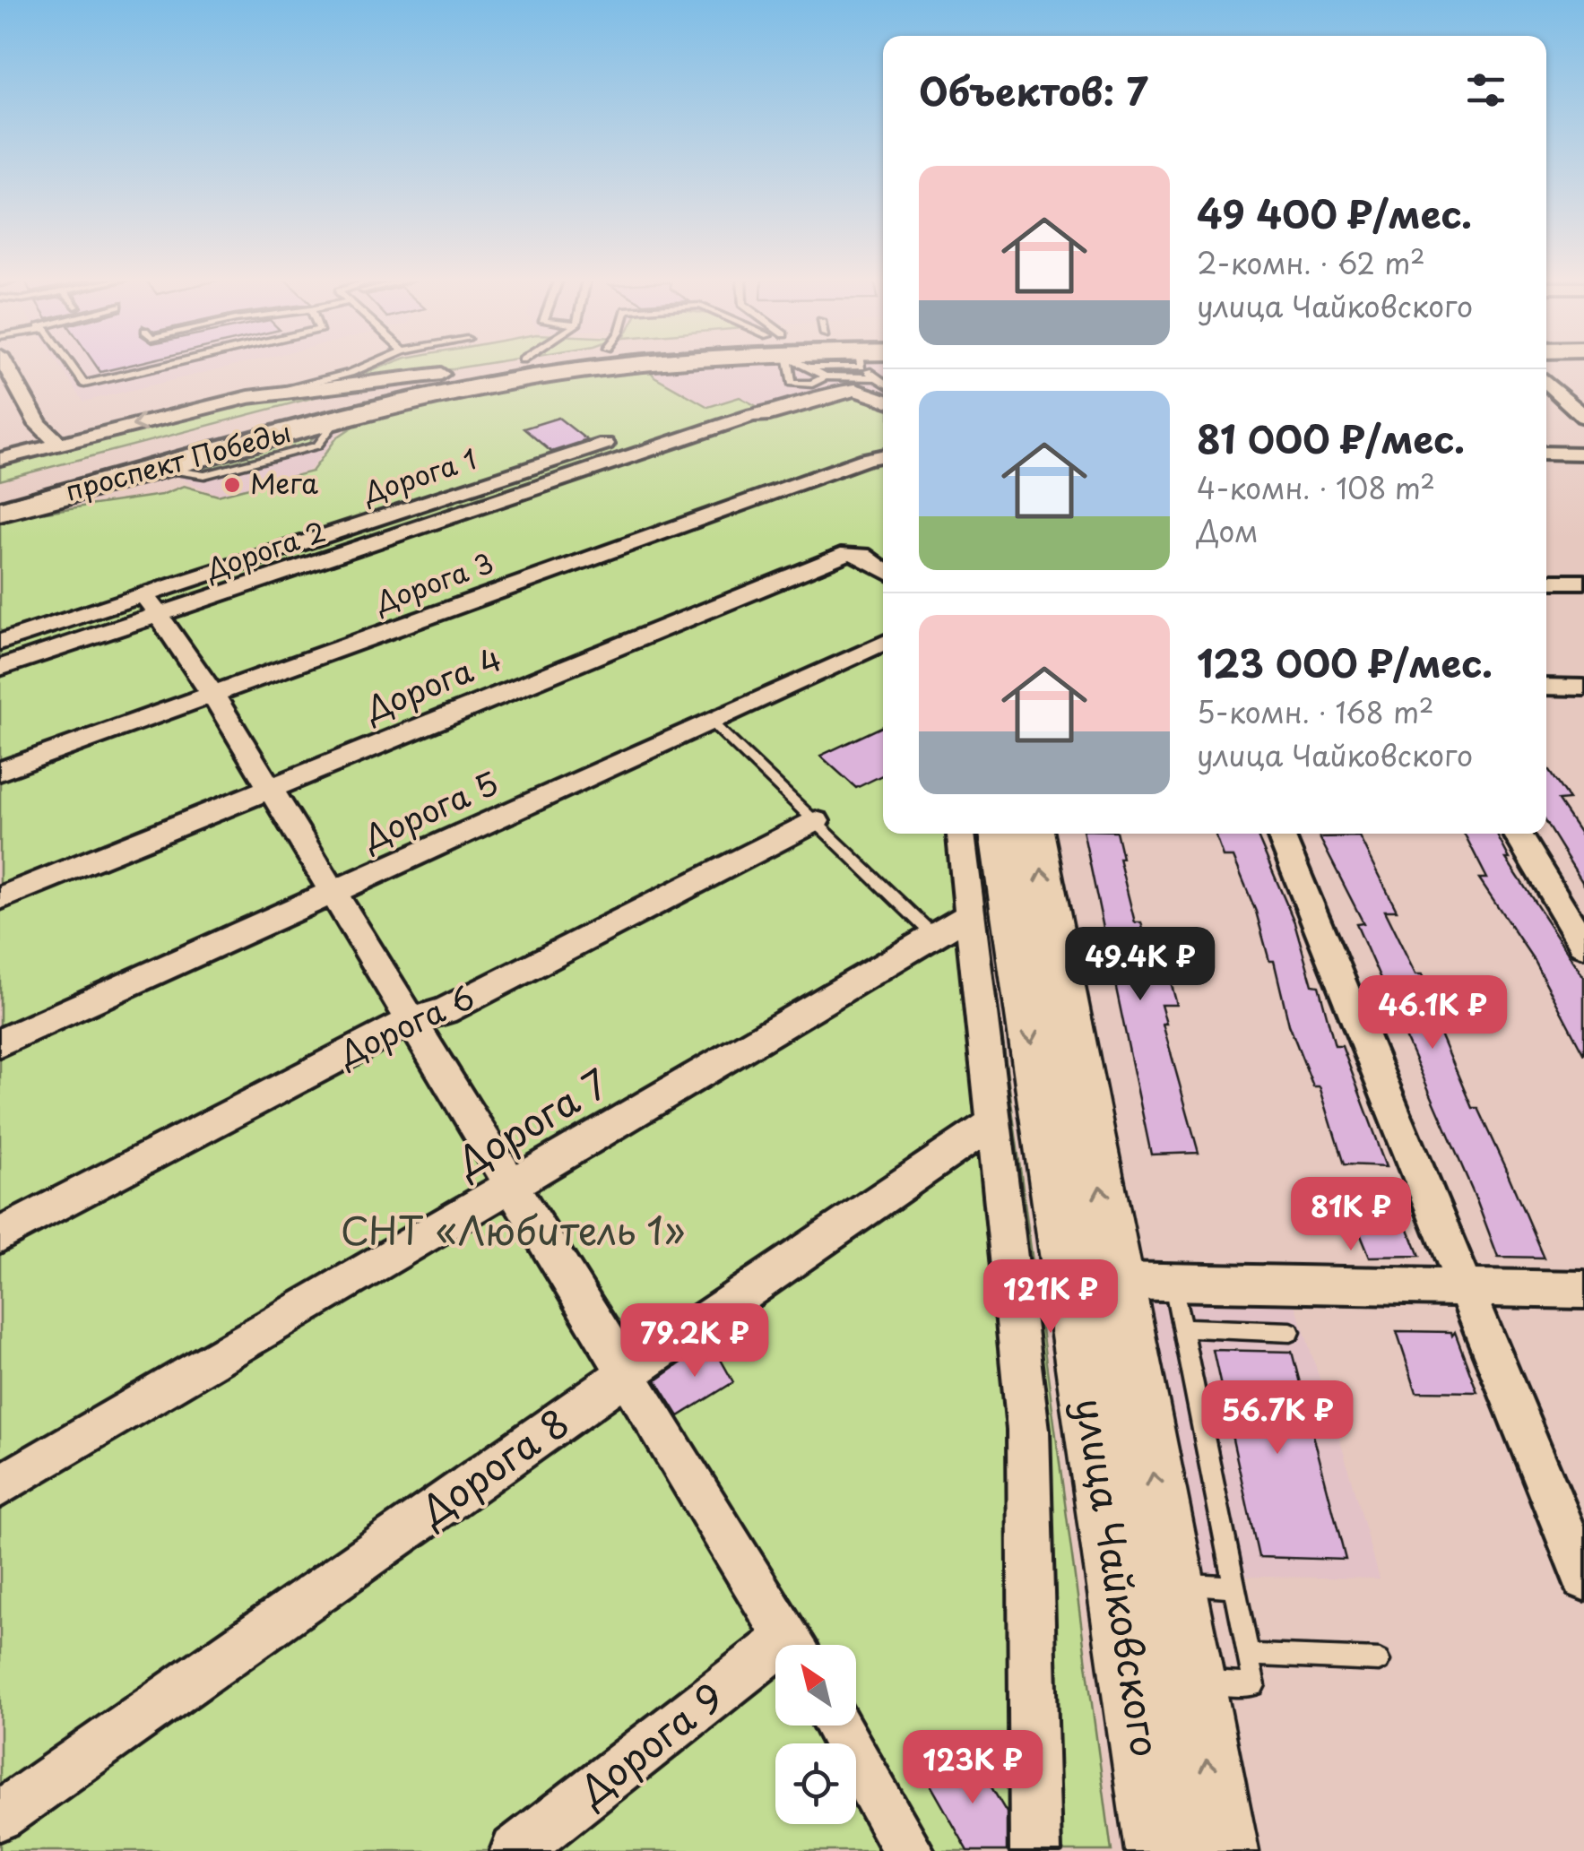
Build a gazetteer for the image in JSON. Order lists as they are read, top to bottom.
{
  "streets": {
    "main road": ["проспект Победы", "улица Чайковского"],
    "street": [
      "Дорога 2",
      "Дорога 3",
      "Дорога 4",
      "Дорога 5",
      "Дорога 6",
      "Дорога 7",
      "Дорога 8",
      "Дорога 9"
    ]
  },
  "parks": ["СНТ «Любитель 1»"],
  "places": ["Мега"],
  "north": "top left",
  "page": {
    "heading": "Объектов: 7",
    "list": [
      {
        "name": "49 400 ₽/мес.",
        "note": "2-комн. · 62 m² · улица Чайковского"
      },
      {
        "name": "81 000 ₽/мес.",
        "note": "4-комн. · 108 m² · Дом"
      },
      {
        "name": "123 000 ₽/мес.",
        "note": "5-комн. · 168 m² · улица Чайковского"
      }
    ],
    "price": [
      "49.4K ₽",
      "46.1K ₽",
      "81K ₽",
      "121K ₽",
      "79.2K ₽",
      "56.7K ₽",
      "123K ₽"
    ]
  }
}
